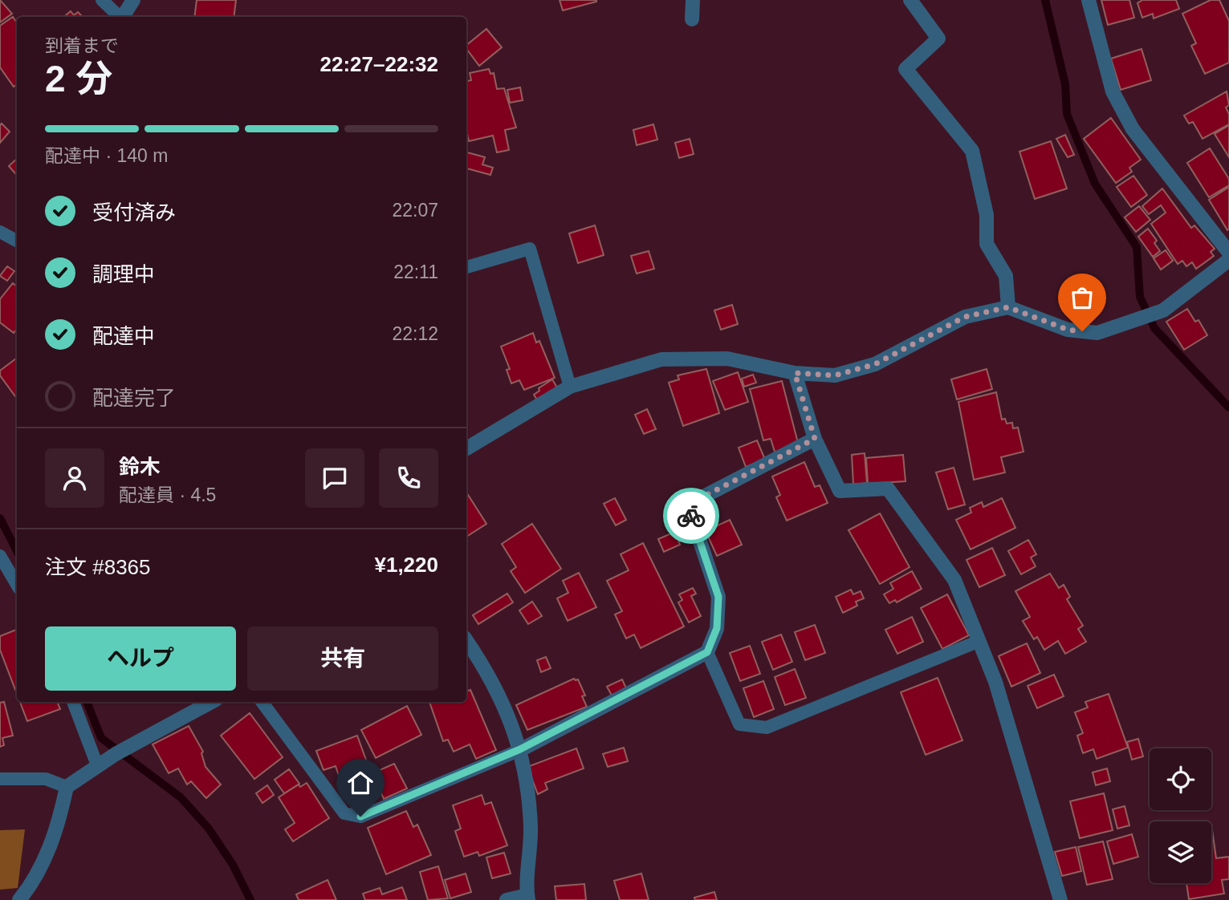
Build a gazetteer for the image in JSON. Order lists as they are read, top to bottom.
{
  "page": {
    "heading": ["2 分", "到着まで", "22:27–22:32"],
    "panel": [
      "鈴木",
      "配達員 · 4.5",
      "注文 #8365",
      "¥1,220"
    ],
    "bar": "配達中 · 140 m",
    "list": [
      ["受付済み", "22:07"],
      ["調理中", "22:11"],
      ["配達中", "22:12"],
      "配達完了"
    ],
    "buttons": ["ヘルプ", "共有"]
  }
}
